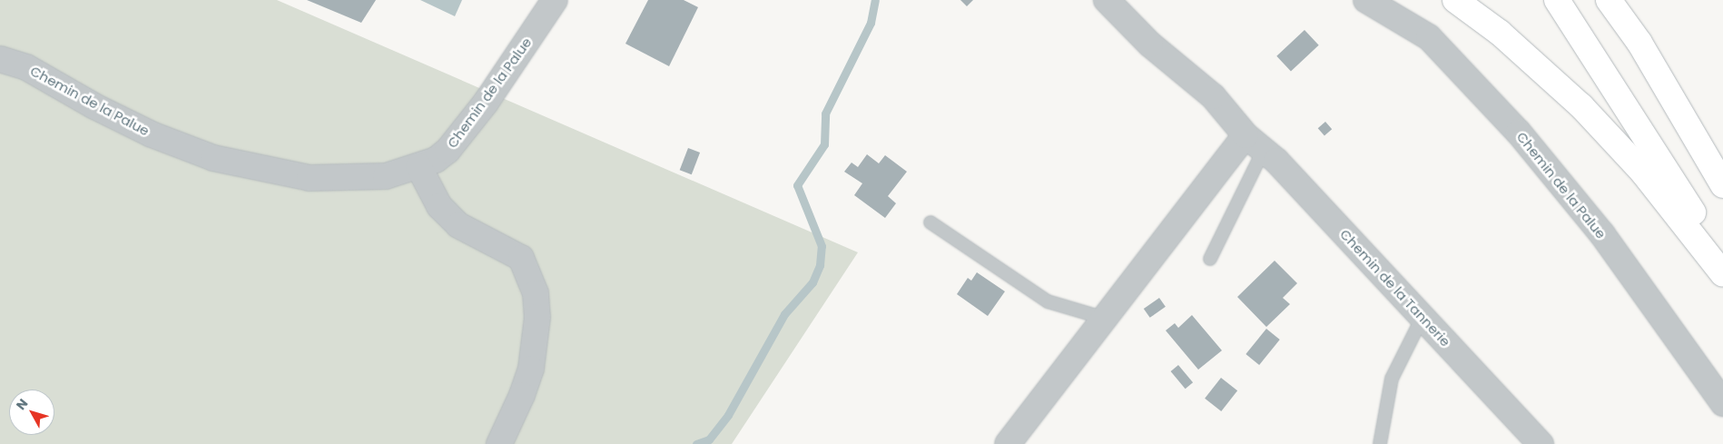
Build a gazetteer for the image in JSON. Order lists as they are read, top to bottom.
{
  "streets": {
    "street": ["Chemin de la Palue", "Chemin de la Tannerie"]
  },
  "north": "top left"
}
